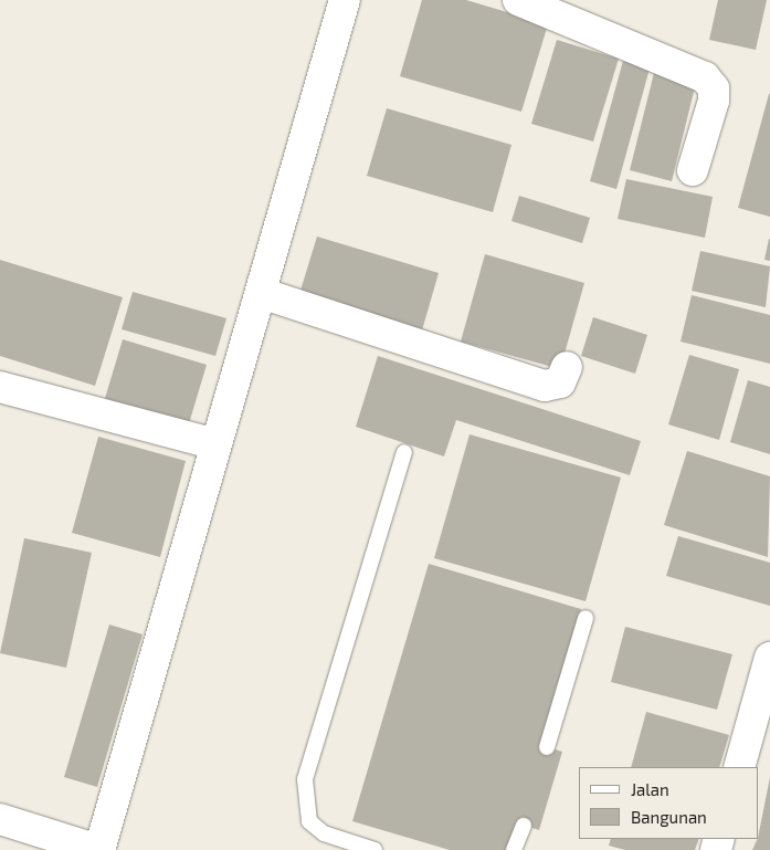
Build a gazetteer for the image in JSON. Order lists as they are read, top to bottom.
{
  "legend": ["Jalan", "Bangunan"]
}
